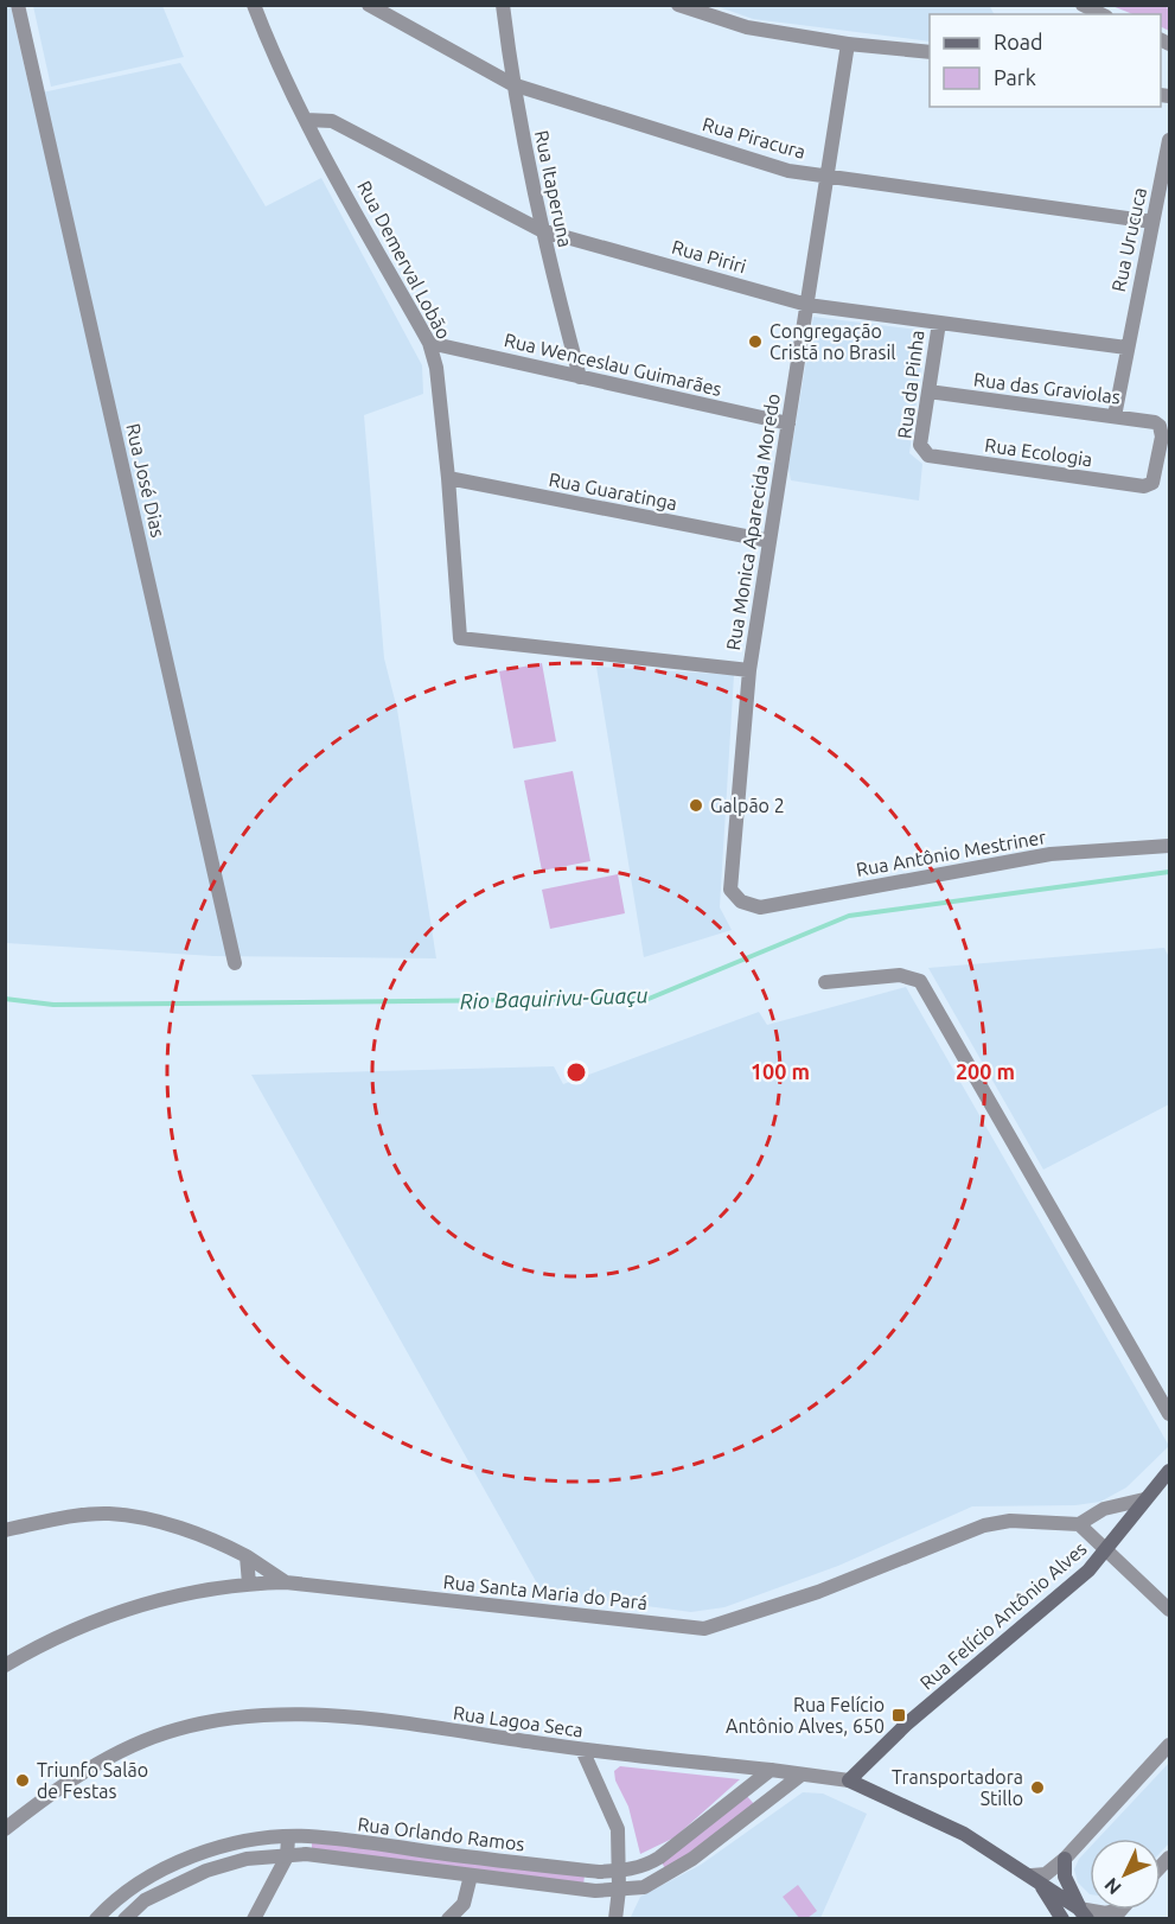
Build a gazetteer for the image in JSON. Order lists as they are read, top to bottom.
{
  "streets": {
    "main road": ["Rua Felício Antônio Alves", "Rua Lagoa Seca"],
    "street": [
      "Rua Piracura",
      "Rua Itaperuna",
      "Rua Urucuca",
      "Rua Piriri",
      "Rua Demerval Lobão",
      "Rua Wenceslau Guimarães",
      "Rua da Pinha",
      "Rua das Graviolas",
      "Rua Ecologia",
      "Rua José Dias",
      "Rua Guaratinga",
      "Rua Monica Aparecida Moredo",
      "Rua Antônio Mestriner",
      "Rua Santa Maria do Pará",
      "Rua Orlando Ramos"
    ]
  },
  "crossings": [
    ["Rua Piracura", "Rua Itaperuna"],
    ["Rua Piracura", "Rua Urucuca"],
    ["Rua Piracura", "Rua Monica Aparecida Moredo"],
    ["Rua Itaperuna", "Rua Piriri"],
    ["Rua Itaperuna", "Rua Wenceslau Guimarães"],
    ["Rua Urucuca", "Rua Piriri"],
    ["Rua Urucuca", "Rua das Graviolas"],
    ["Rua Piriri", "Rua Demerval Lobão"],
    ["Rua Piriri", "Rua da Pinha"],
    ["Rua Piriri", "Rua Monica Aparecida Moredo"],
    ["Rua Demerval Lobão", "Rua Wenceslau Guimarães"],
    ["Rua Demerval Lobão", "Rua Guaratinga"],
    ["Rua Demerval Lobão", "Rua Monica Aparecida Moredo"],
    ["Rua Wenceslau Guimarães", "Rua Monica Aparecida Moredo"],
    ["Rua da Pinha", "Rua das Graviolas"],
    ["Rua da Pinha", "Rua Ecologia"],
    ["Rua das Graviolas", "Rua Ecologia"],
    ["Rua Guaratinga", "Rua Monica Aparecida Moredo"],
    ["Rua Monica Aparecida Moredo", "Rua Antônio Mestriner"],
    ["Rua Felício Antônio Alves", "Rua Lagoa Seca"],
    ["Rua Lagoa Seca", "Rua Orlando Ramos"]
  ],
  "water": ["Rio Baquirivu-Guaçu"],
  "places": {
    "other": [
      "Congregação Cristã no Brasil",
      "Galpão 2",
      "Triunfo Salão de Festas",
      "Transportadora Stillo"
    ],
    "transit": ["Rua Felício Antônio Alves, 650"]
  },
  "legend": ["Road", "Park"],
  "north": "bottom left",
  "rings": ["100 m", "200 m"]
}
